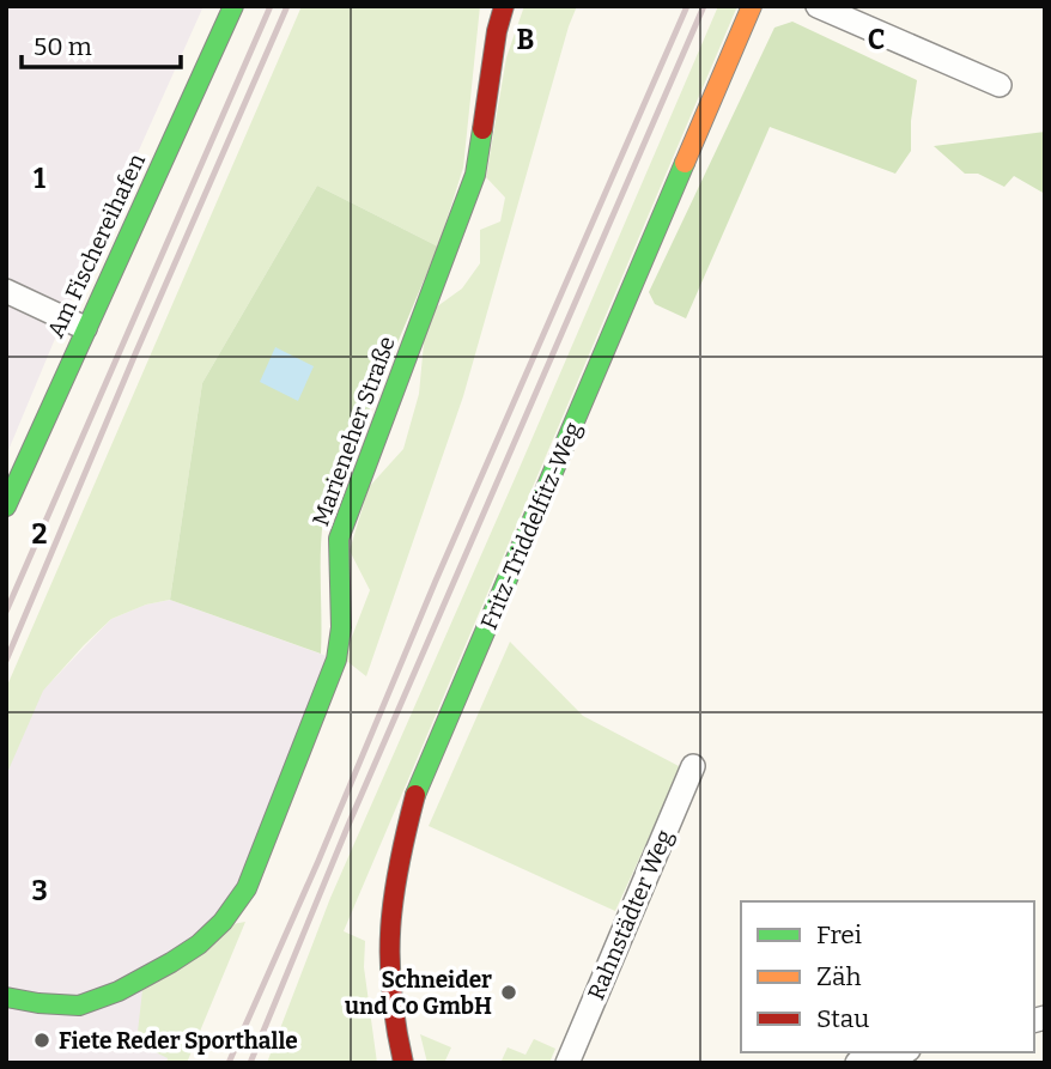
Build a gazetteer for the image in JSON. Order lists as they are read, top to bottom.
{
  "streets": {
    "street": [
      "Am Fischereihafen",
      "Marieneher Straße",
      "Fritz-Triddelfitz-Weg",
      "Rahnstädter Weg"
    ]
  },
  "places": ["Schneider und Co GmbH", "Fiete Reder Sporthalle"],
  "legend": ["Frei", "Zäh", "Stau"],
  "scale_bar": "50 m",
  "grid": {
    "columns": ["B", "C"],
    "rows": ["1", "2", "3"]
  }
}
